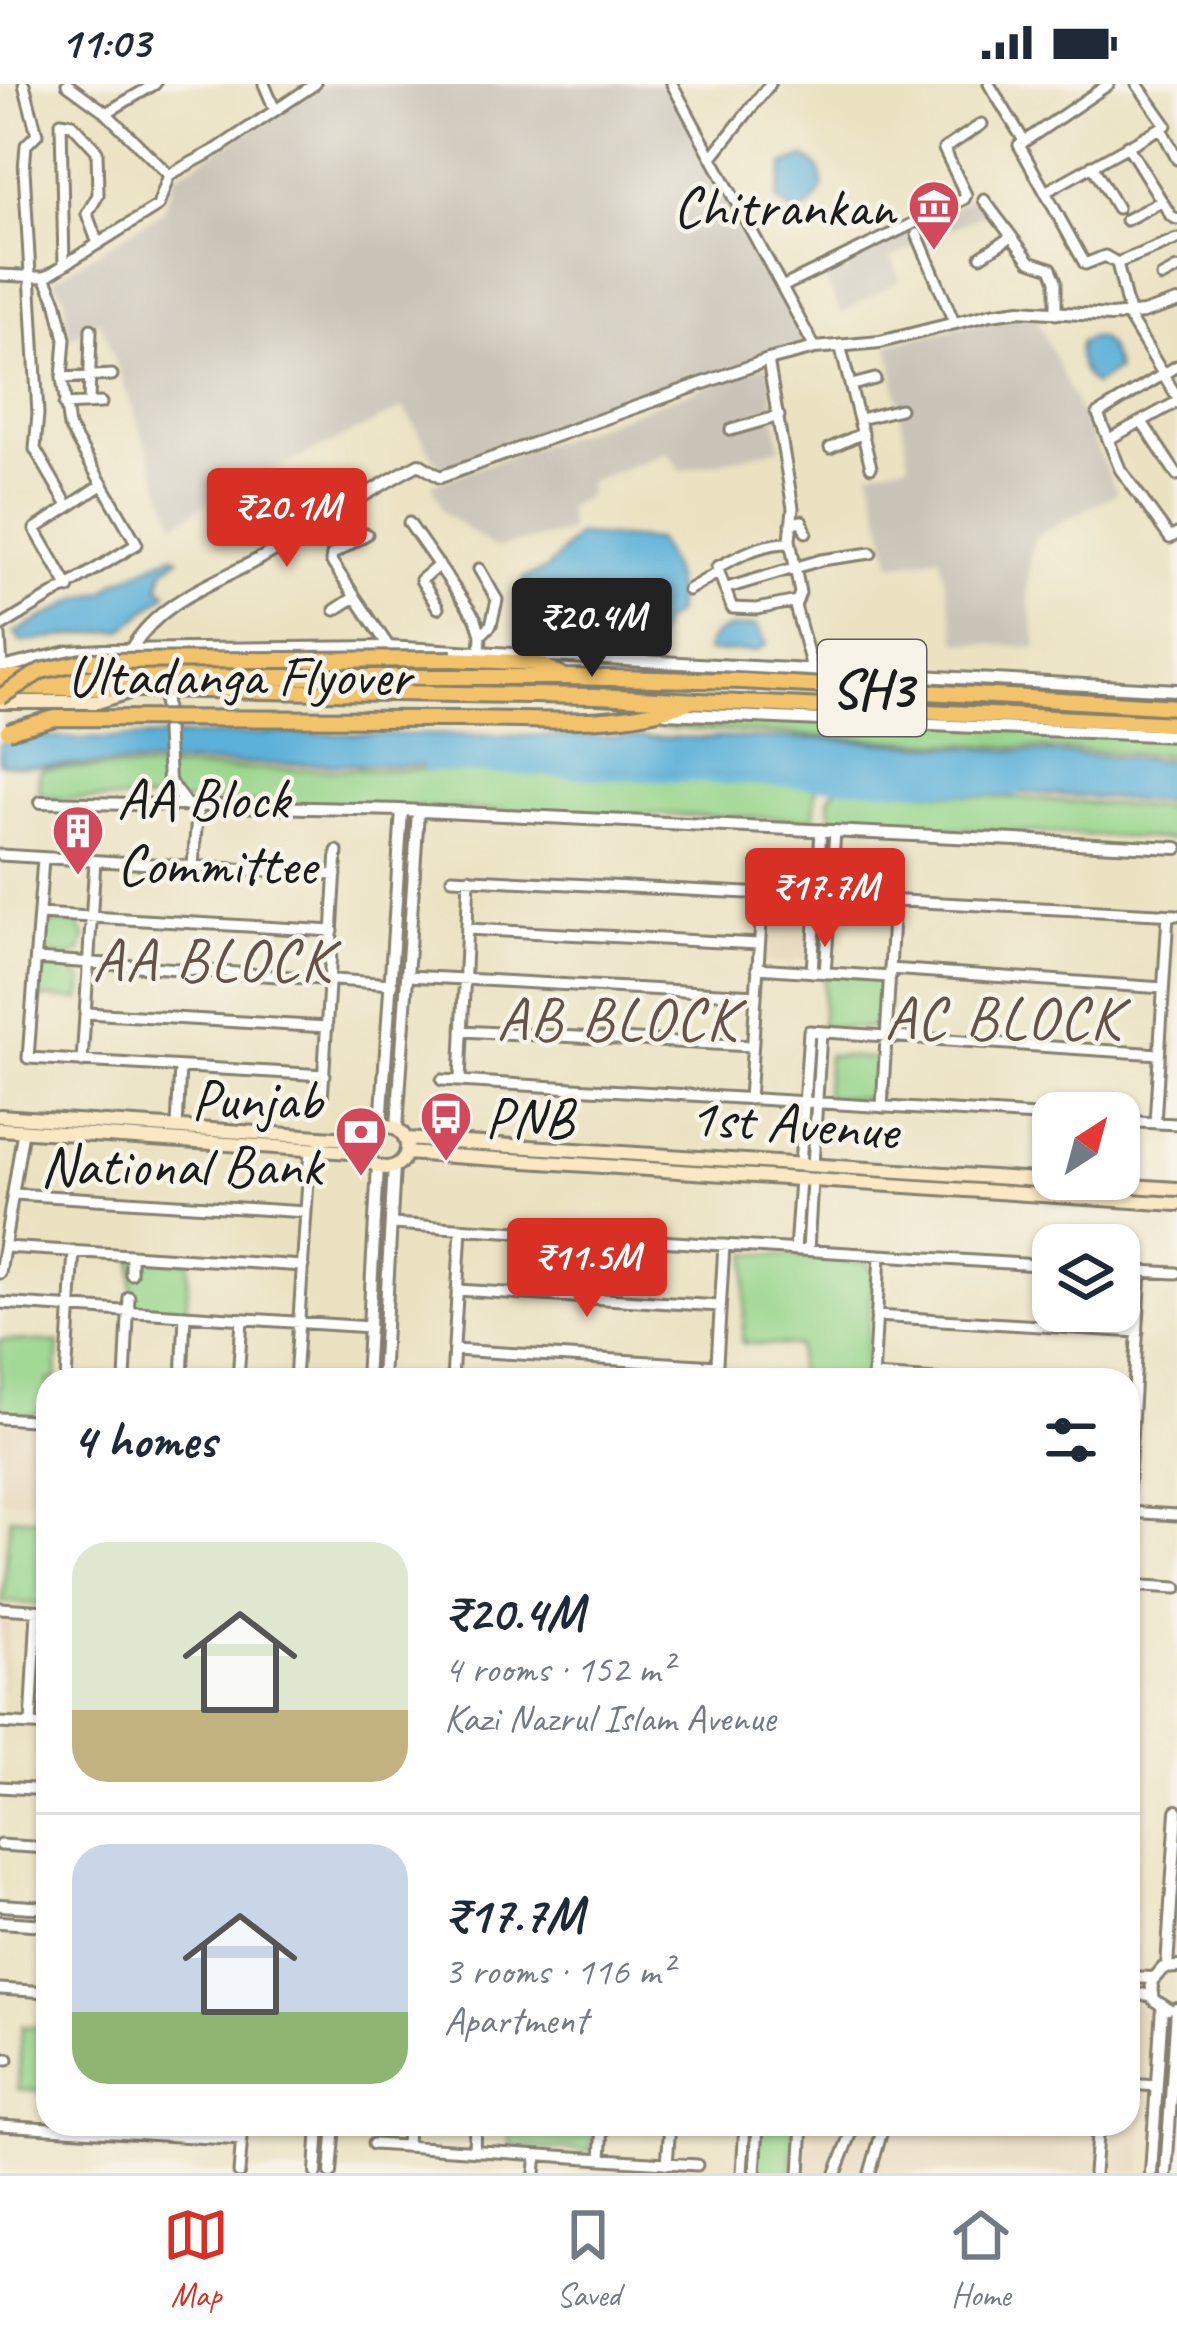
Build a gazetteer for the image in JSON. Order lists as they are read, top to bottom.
{
  "streets": {
    "main road": ["Ultadanga Flyover", "SH3", "1st Avenue"]
  },
  "crossings": [
    ["Ultadanga Flyover", "SH3"]
  ],
  "districts": ["AA BLOCK", "AC BLOCK", "AB BLOCK"],
  "places": {
    "museum": ["Chitrankan"],
    "building": ["AA Block Committee"],
    "bus stop": ["PNB"],
    "bank": ["Punjab National Bank"]
  },
  "north": "top right",
  "page": {
    "status": "11:03",
    "price": [
      "₹20.1M",
      "₹20.4M",
      "₹17.7M",
      "₹11.5M"
    ],
    "heading": "4 homes",
    "list": [
      {
        "name": "₹20.4M",
        "note": "4 rooms · 152 m² · Kazi Nazrul Islam Avenue"
      },
      {
        "name": "₹17.7M",
        "note": "3 rooms · 116 m² · Apartment"
      }
    ],
    "tabs": ["Map", "Saved", "Home"]
  }
}
